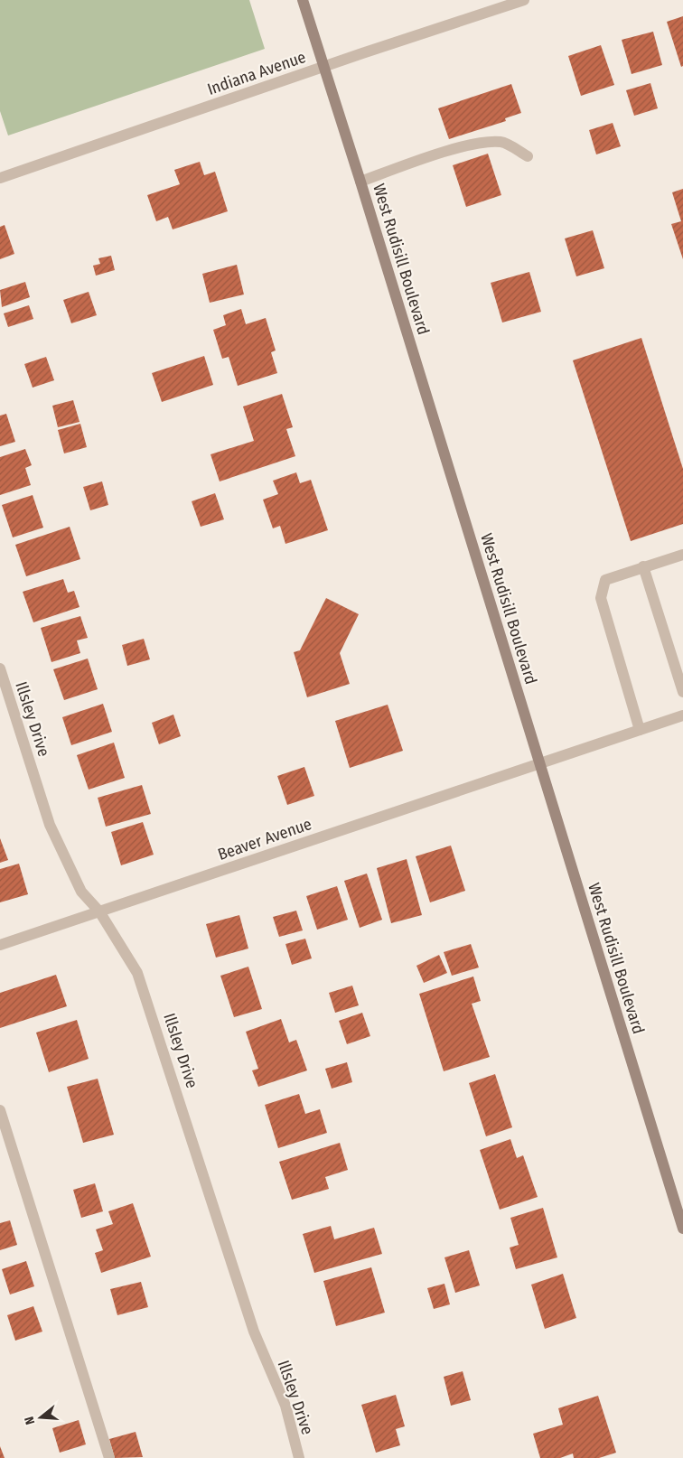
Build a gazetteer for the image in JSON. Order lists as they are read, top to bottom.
{
  "streets": {
    "street": [
      "Indiana Avenue",
      "West Rudisill Boulevard",
      "Illsley Drive",
      "Beaver Avenue"
    ]
  },
  "crossings": [
    ["Indiana Avenue", "West Rudisill Boulevard"],
    ["West Rudisill Boulevard", "Beaver Avenue"],
    ["Illsley Drive", "Beaver Avenue"]
  ],
  "north": "left"
}
